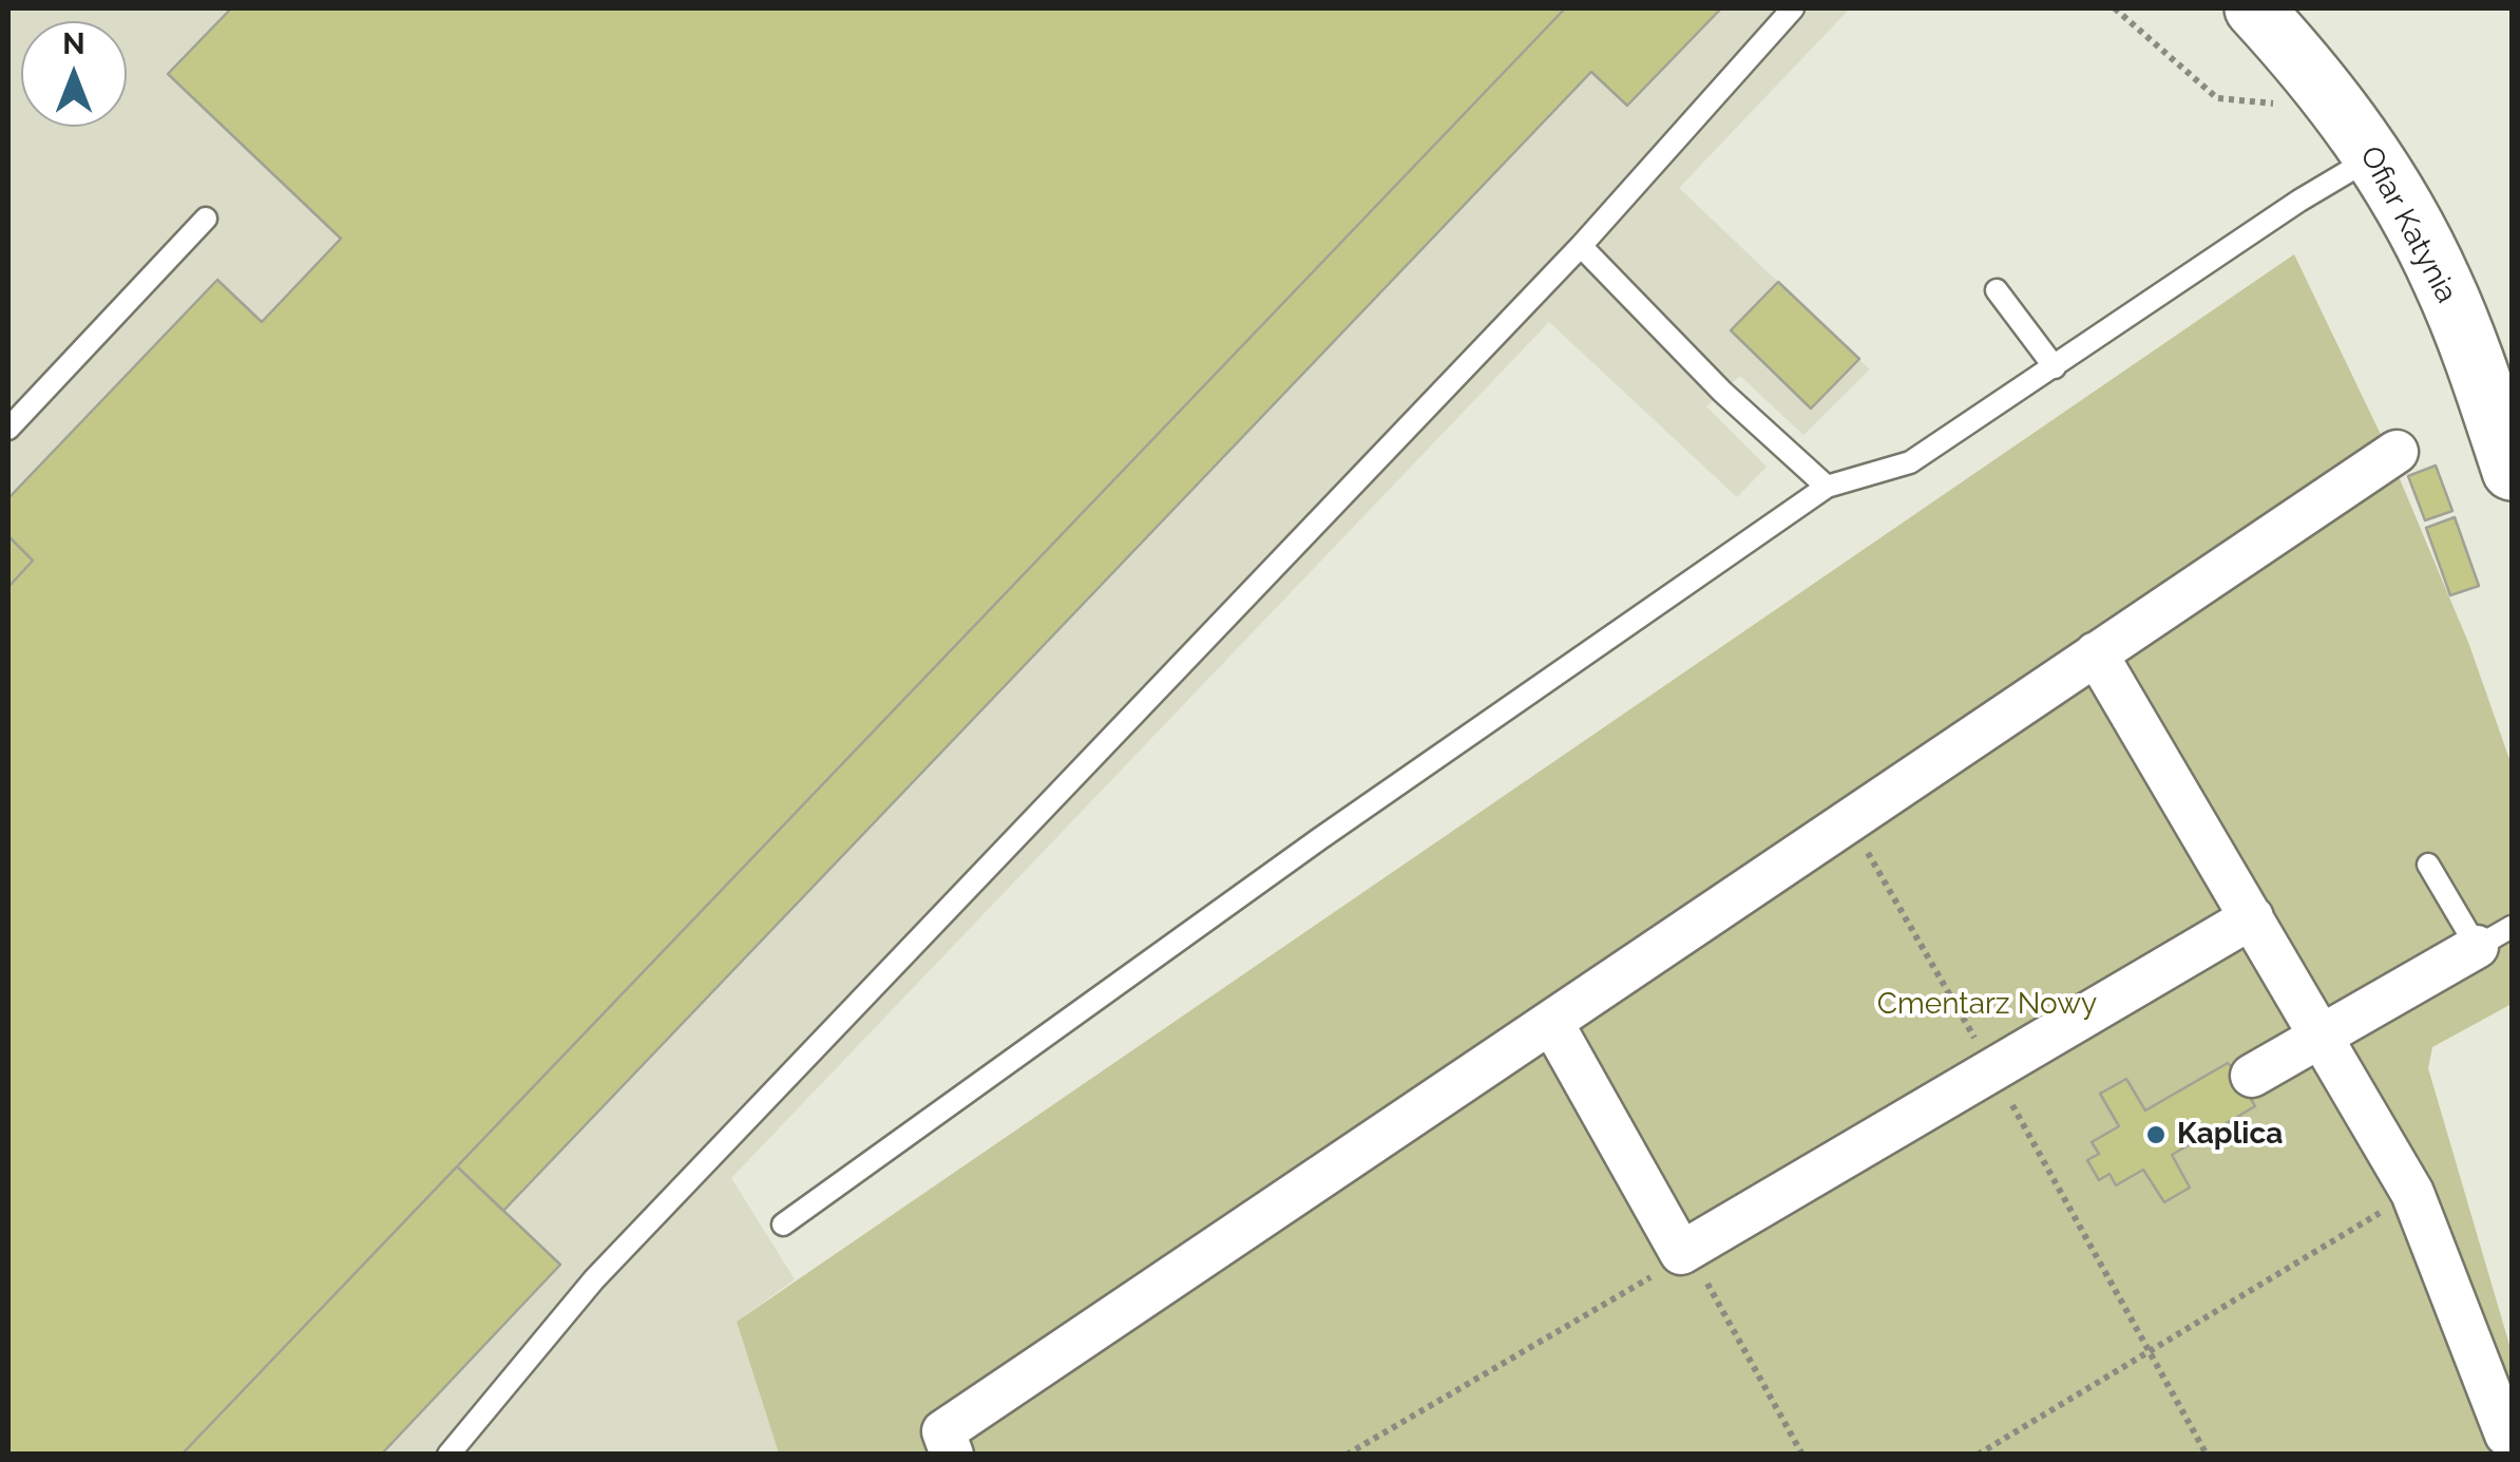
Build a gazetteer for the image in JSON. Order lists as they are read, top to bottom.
{
  "streets": {
    "street": ["Ofiar Katynia"]
  },
  "parks": ["Cmentarz Nowy"],
  "places": ["Kaplica"],
  "north": "top"
}
